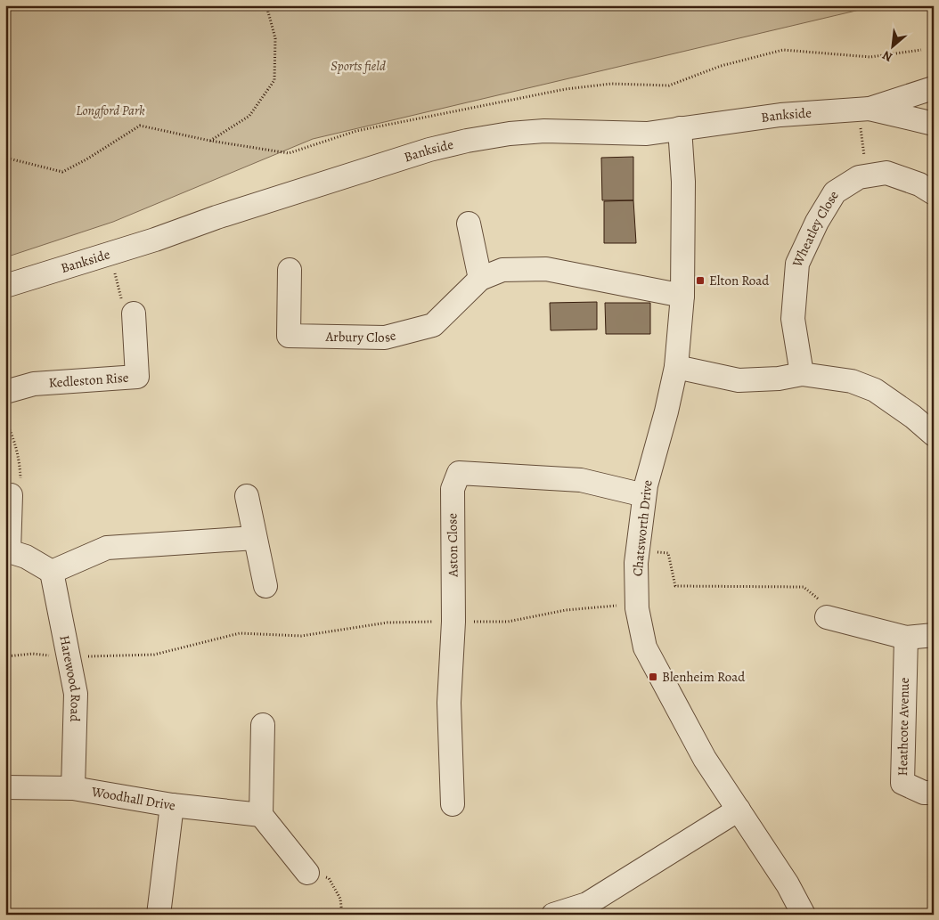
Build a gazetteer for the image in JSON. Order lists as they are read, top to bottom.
{
  "streets": {
    "street": [
      "Bankside",
      "Wheatley Close",
      "Arbury Close",
      "Kedleston Rise",
      "Chatsworth Drive",
      "Aston Close",
      "Harewood Road",
      "Heathcote Avenue",
      "Woodhall Drive"
    ]
  },
  "crossings": [
    ["Bankside", "Chatsworth Drive"],
    ["Arbury Close", "Chatsworth Drive"],
    ["Chatsworth Drive", "Aston Close"],
    ["Harewood Road", "Woodhall Drive"]
  ],
  "parks": ["Sports field", "Longford Park"],
  "places": {
    "transit": ["Elton Road", "Blenheim Road"]
  },
  "north": "bottom left"
}
